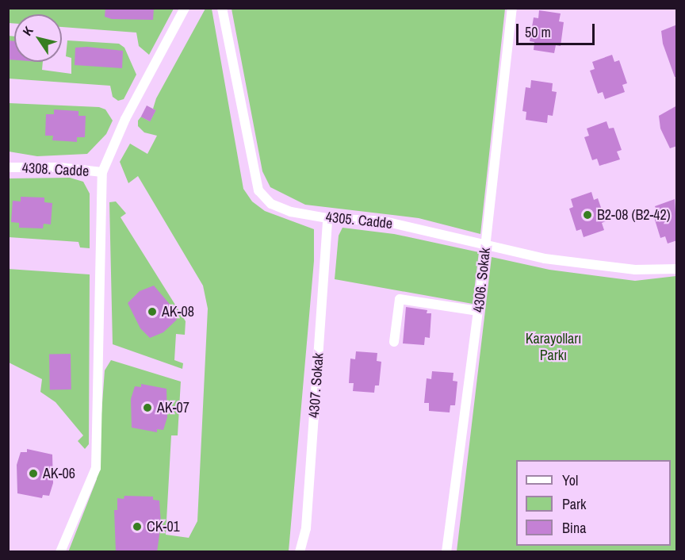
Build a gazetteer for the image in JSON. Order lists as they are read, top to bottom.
{
  "streets": {
    "street": [
      "4308. Cadde",
      "4305. Cadde",
      "4306. Sokak",
      "4307. Sokak"
    ]
  },
  "crossings": [
    ["4305. Cadde", "4306. Sokak"],
    ["4305. Cadde", "4307. Sokak"]
  ],
  "parks": ["Karayolları Parkı"],
  "places": [
    "B2-08 (B2-42)",
    "AK-08",
    "AK-07",
    "AK-06",
    "CK-01"
  ],
  "legend": ["Yol", "Park", "Bina"],
  "scale_bar": "50 m",
  "north": "top left"
}
